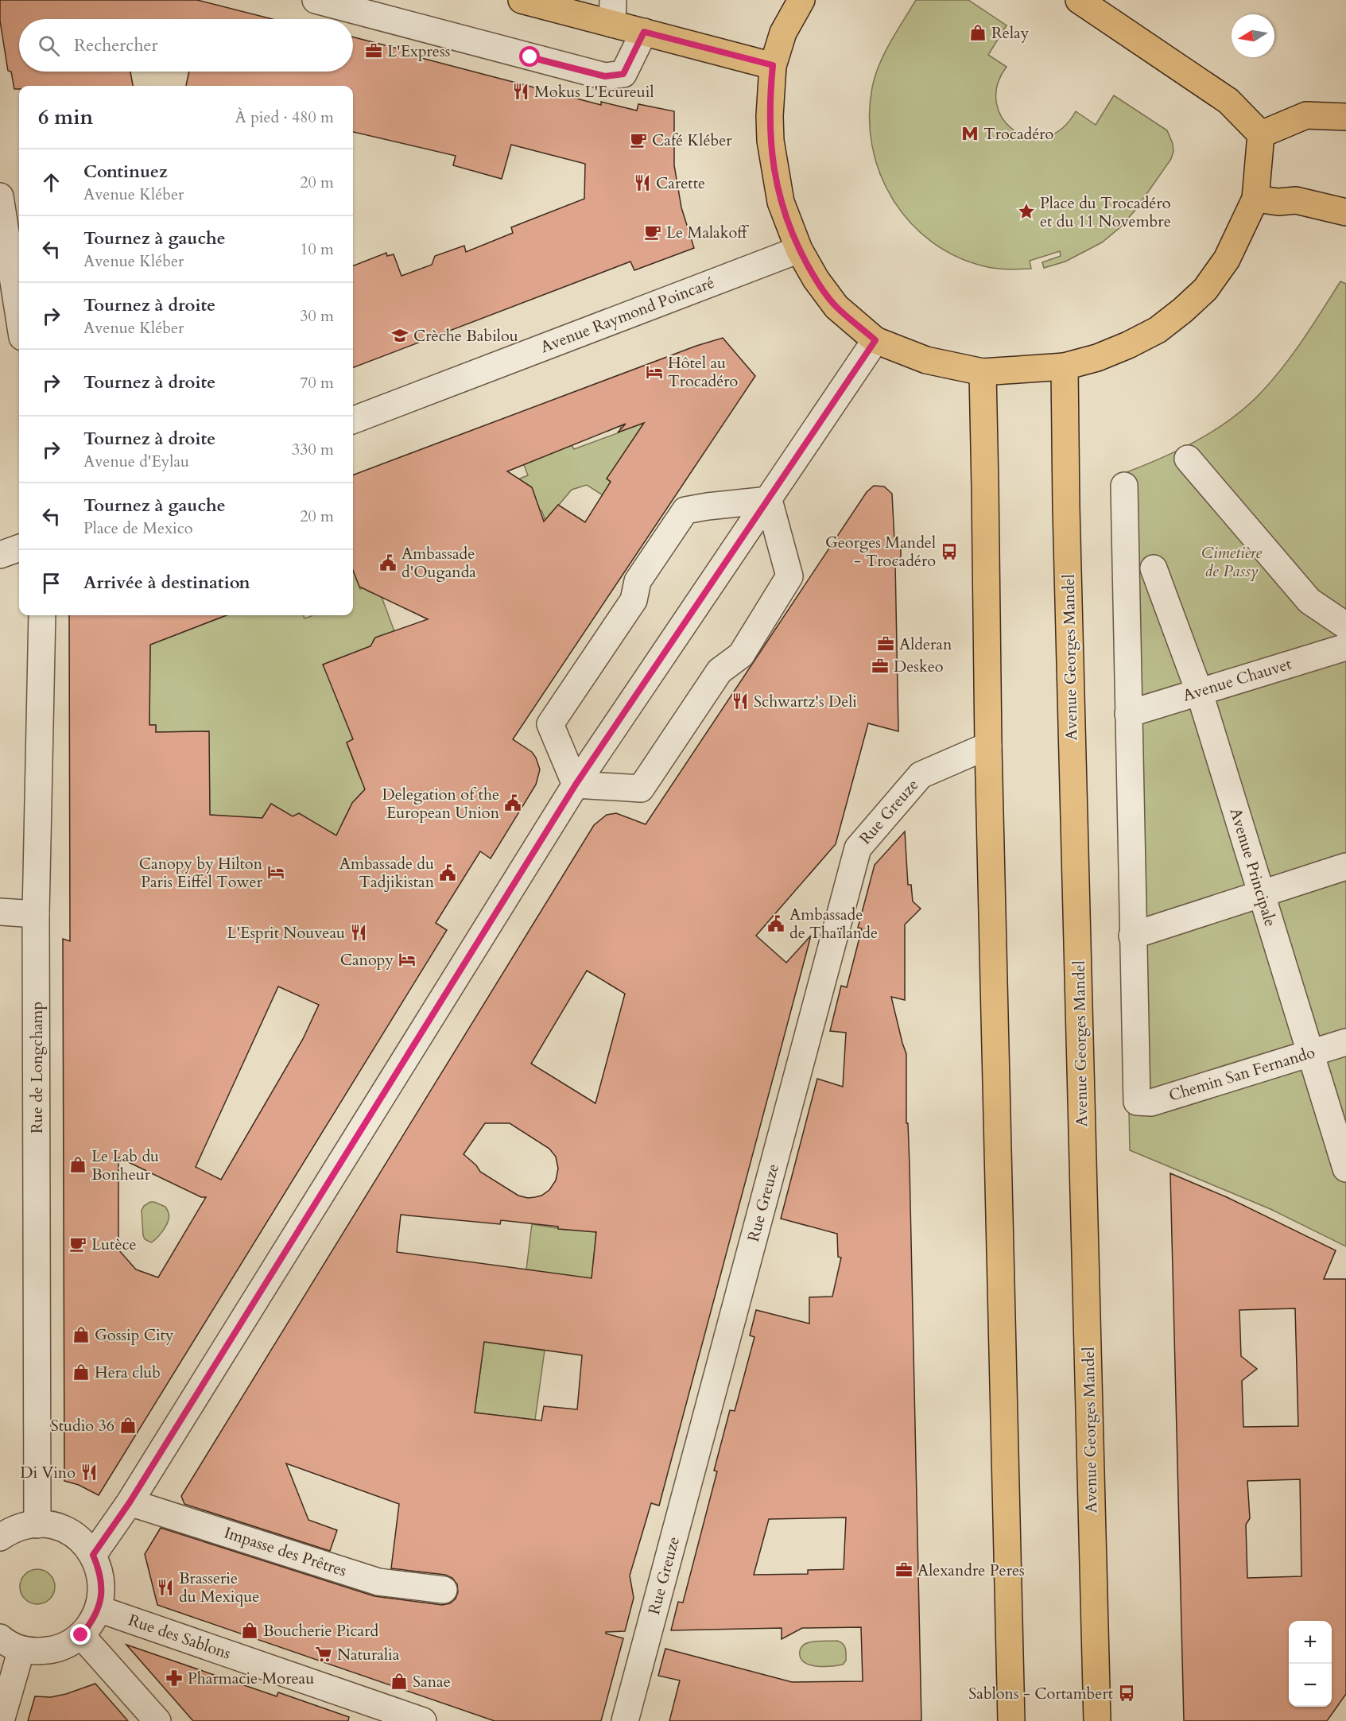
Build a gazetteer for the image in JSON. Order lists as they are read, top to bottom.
{
  "streets": {
    "main road": ["Avenue Georges Mandel"],
    "street": [
      "Avenue Raymond Poincaré",
      "Avenue Chauvet",
      "Rue Greuze",
      "Avenue Principale",
      "Rue de Longchamp",
      "Chemin San Fernando",
      "Impasse des Prêtres",
      "Rue des Sablons"
    ]
  },
  "crossings": [
    ["Avenue Chauvet", "Avenue Principale"],
    ["Avenue Principale", "Chemin San Fernando"]
  ],
  "parks": ["Cimetière de Passy"],
  "places": {
    "shop": [
      "Relay",
      "Le Lab du Bonheur",
      "Gossip City",
      "Hera club",
      "Studio 36",
      "Boucherie Picard",
      "Sanae"
    ],
    "office": [
      "L'Express",
      "Alderan",
      "Deskeo",
      "Alexandre Peres"
    ],
    "restaurant": [
      "Mokus L'Ecureuil",
      "Carette",
      "Schwartz's Deli",
      "L'Esprit Nouveau",
      "Di Vino",
      "Brasserie du Mexique"
    ],
    "metro station": ["Trocadéro"],
    "cafe": ["Café Kléber", "Le Malakoff", "Lutèce"],
    "place": ["Place du Trocadéro et du 11 Novembre"],
    "school or university": ["Crèche Babilou"],
    "hotel": ["Hôtel au Trocadéro", "Canopy by Hilton Paris Eiffel Tower", "Canopy"],
    "bus stop": ["Georges Mandel - Trocadéro", "Sablons - Cortambert"],
    "public building": [
      "Ambassade d'Ouganda",
      "Delegation of the European Union",
      "Ambassade du Tadjikistan",
      "Ambassade de Thaïlande"
    ],
    "supermarket": ["Naturalia"],
    "pharmacy": ["Pharmacie Moreau"]
  },
  "north": "left",
  "page": {
    "search": "Rechercher",
    "heading": ["6 min", "À pied · 480 m"],
    "list": [
      ["Continuez", "Avenue Kléber", "20 m"],
      ["Tournez à gauche", "Avenue Kléber", "10 m"],
      ["Tournez à droite", "Avenue Kléber", "30 m"],
      ["Tournez à droite", "70 m"],
      ["Tournez à droite", "Avenue d'Eylau", "330 m"],
      ["Tournez à gauche", "Place de Mexico", "20 m"],
      "Arrivée à destination"
    ],
    "map_buttons": ["+", "−"]
  }
}
